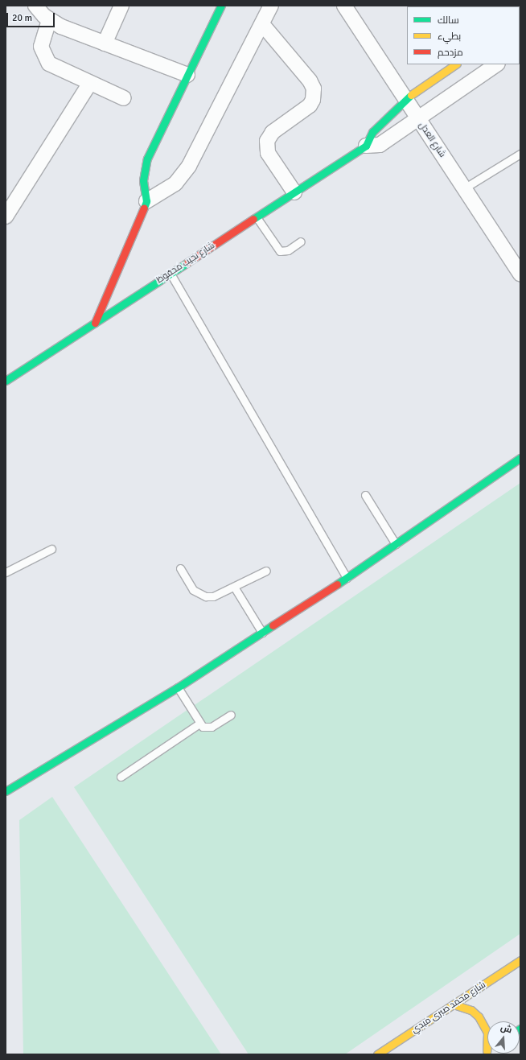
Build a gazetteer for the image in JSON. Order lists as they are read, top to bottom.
{
  "streets": {
    "street": ["شارع العدل", "شارع نجيب محفوظ", "شارع محمد صبرى مبدي"]
  },
  "crossings": [
    ["شارع العدل", "شارع نجيب محفوظ"]
  ],
  "legend": ["سالك", "بطيء", "مزدحم"],
  "scale_bar": "20 m",
  "north": "top"
}
